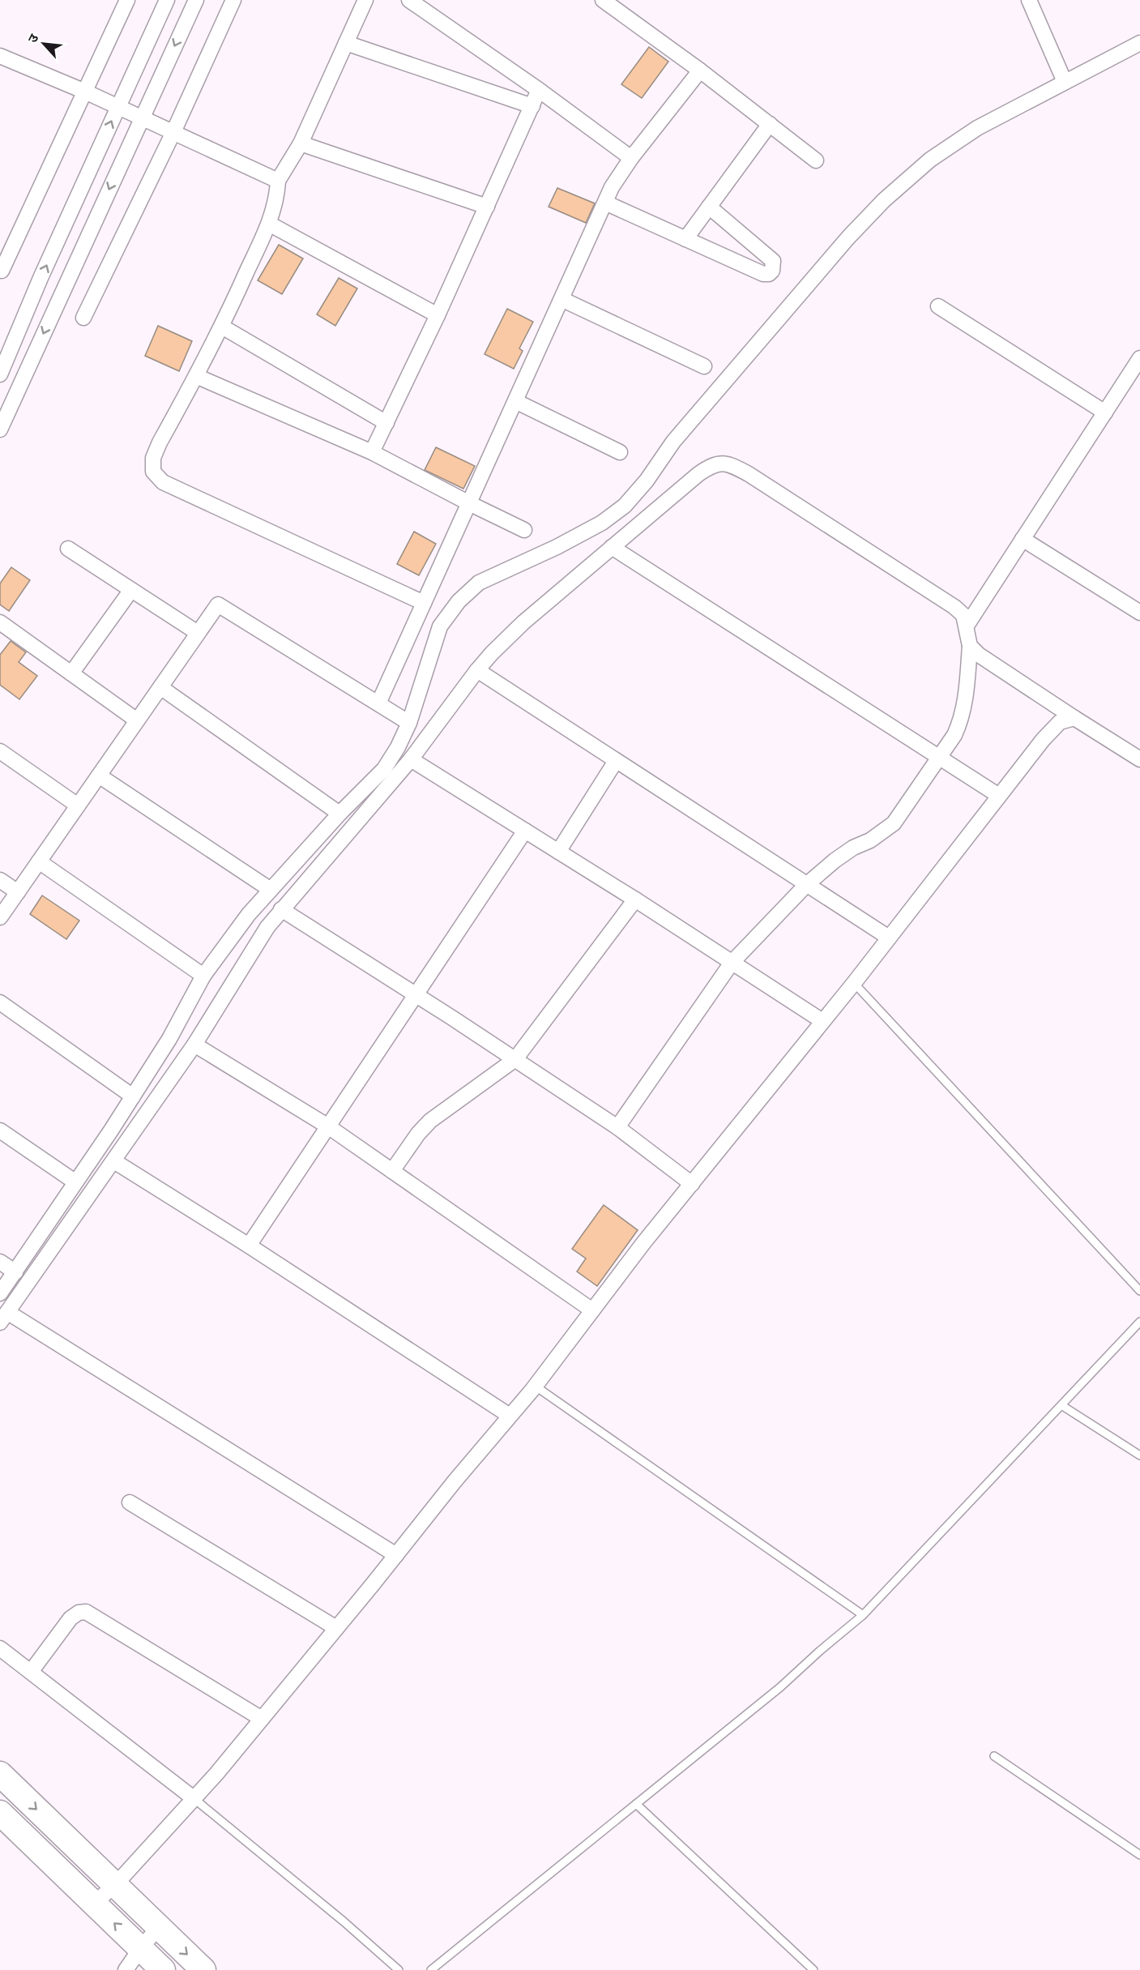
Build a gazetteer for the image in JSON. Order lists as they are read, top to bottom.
{
  "north": "top left"
}
